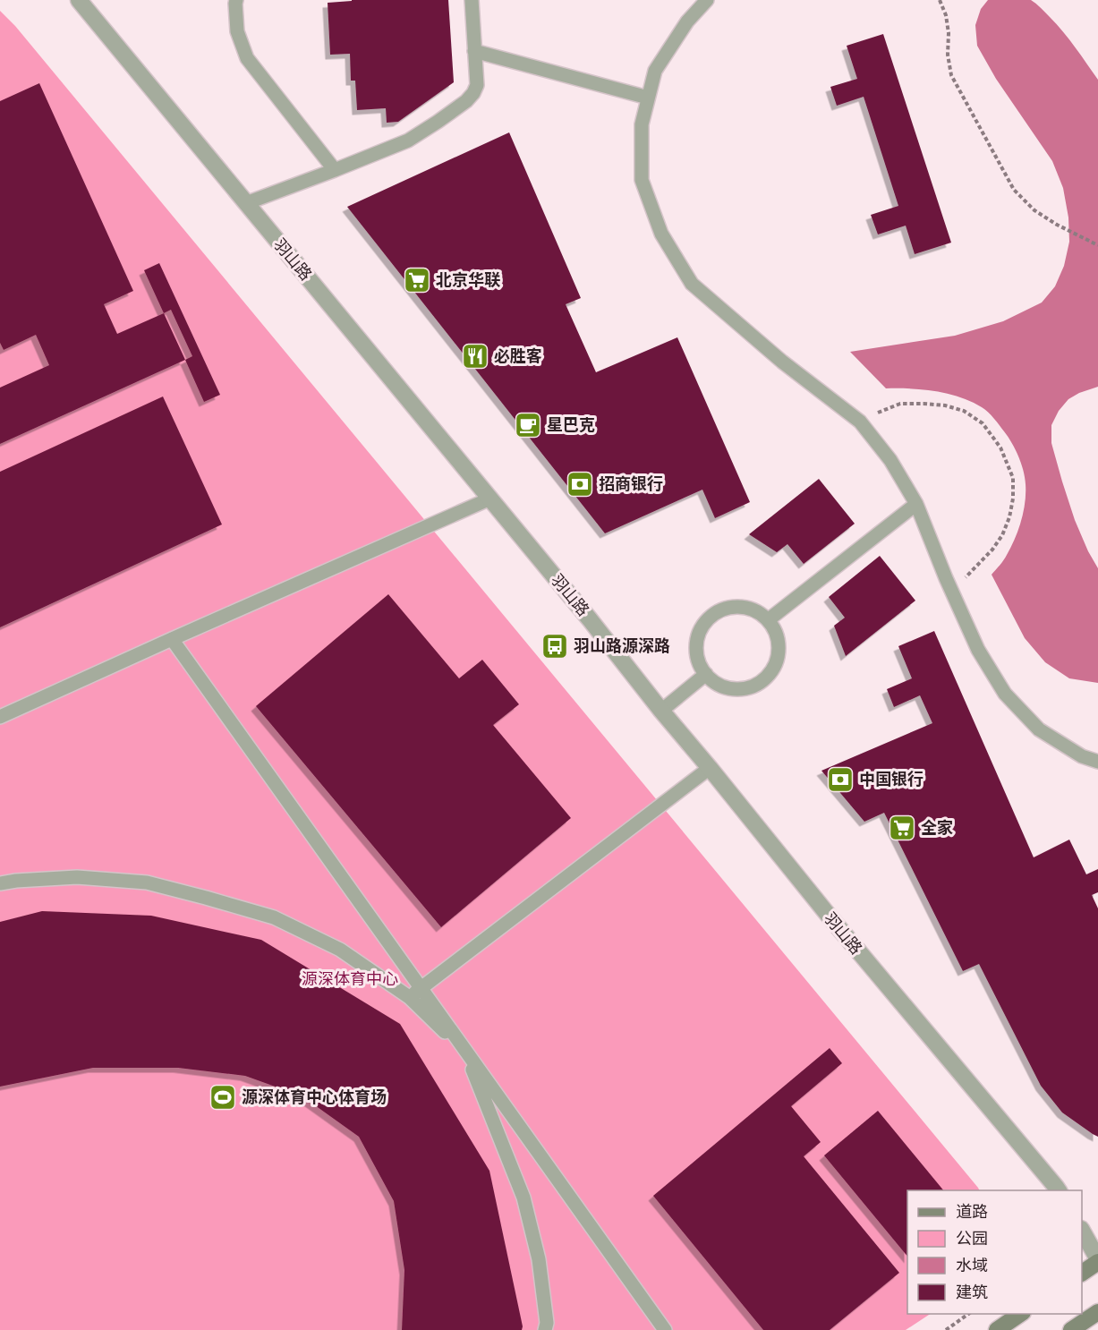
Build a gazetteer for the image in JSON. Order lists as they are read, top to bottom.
{
  "streets": {
    "street": ["羽山路"]
  },
  "parks": ["源深体育中心"],
  "places": {
    "supermarket": ["北京华联", "全家"],
    "restaurant": ["必胜客"],
    "cafe": ["星巴克"],
    "bank": ["招商银行", "中国银行"],
    "bus stop": ["羽山路源深路"],
    "sports": ["源深体育中心体育场"]
  },
  "legend": [
    "道路",
    "公园",
    "水域",
    "建筑"
  ]
}
